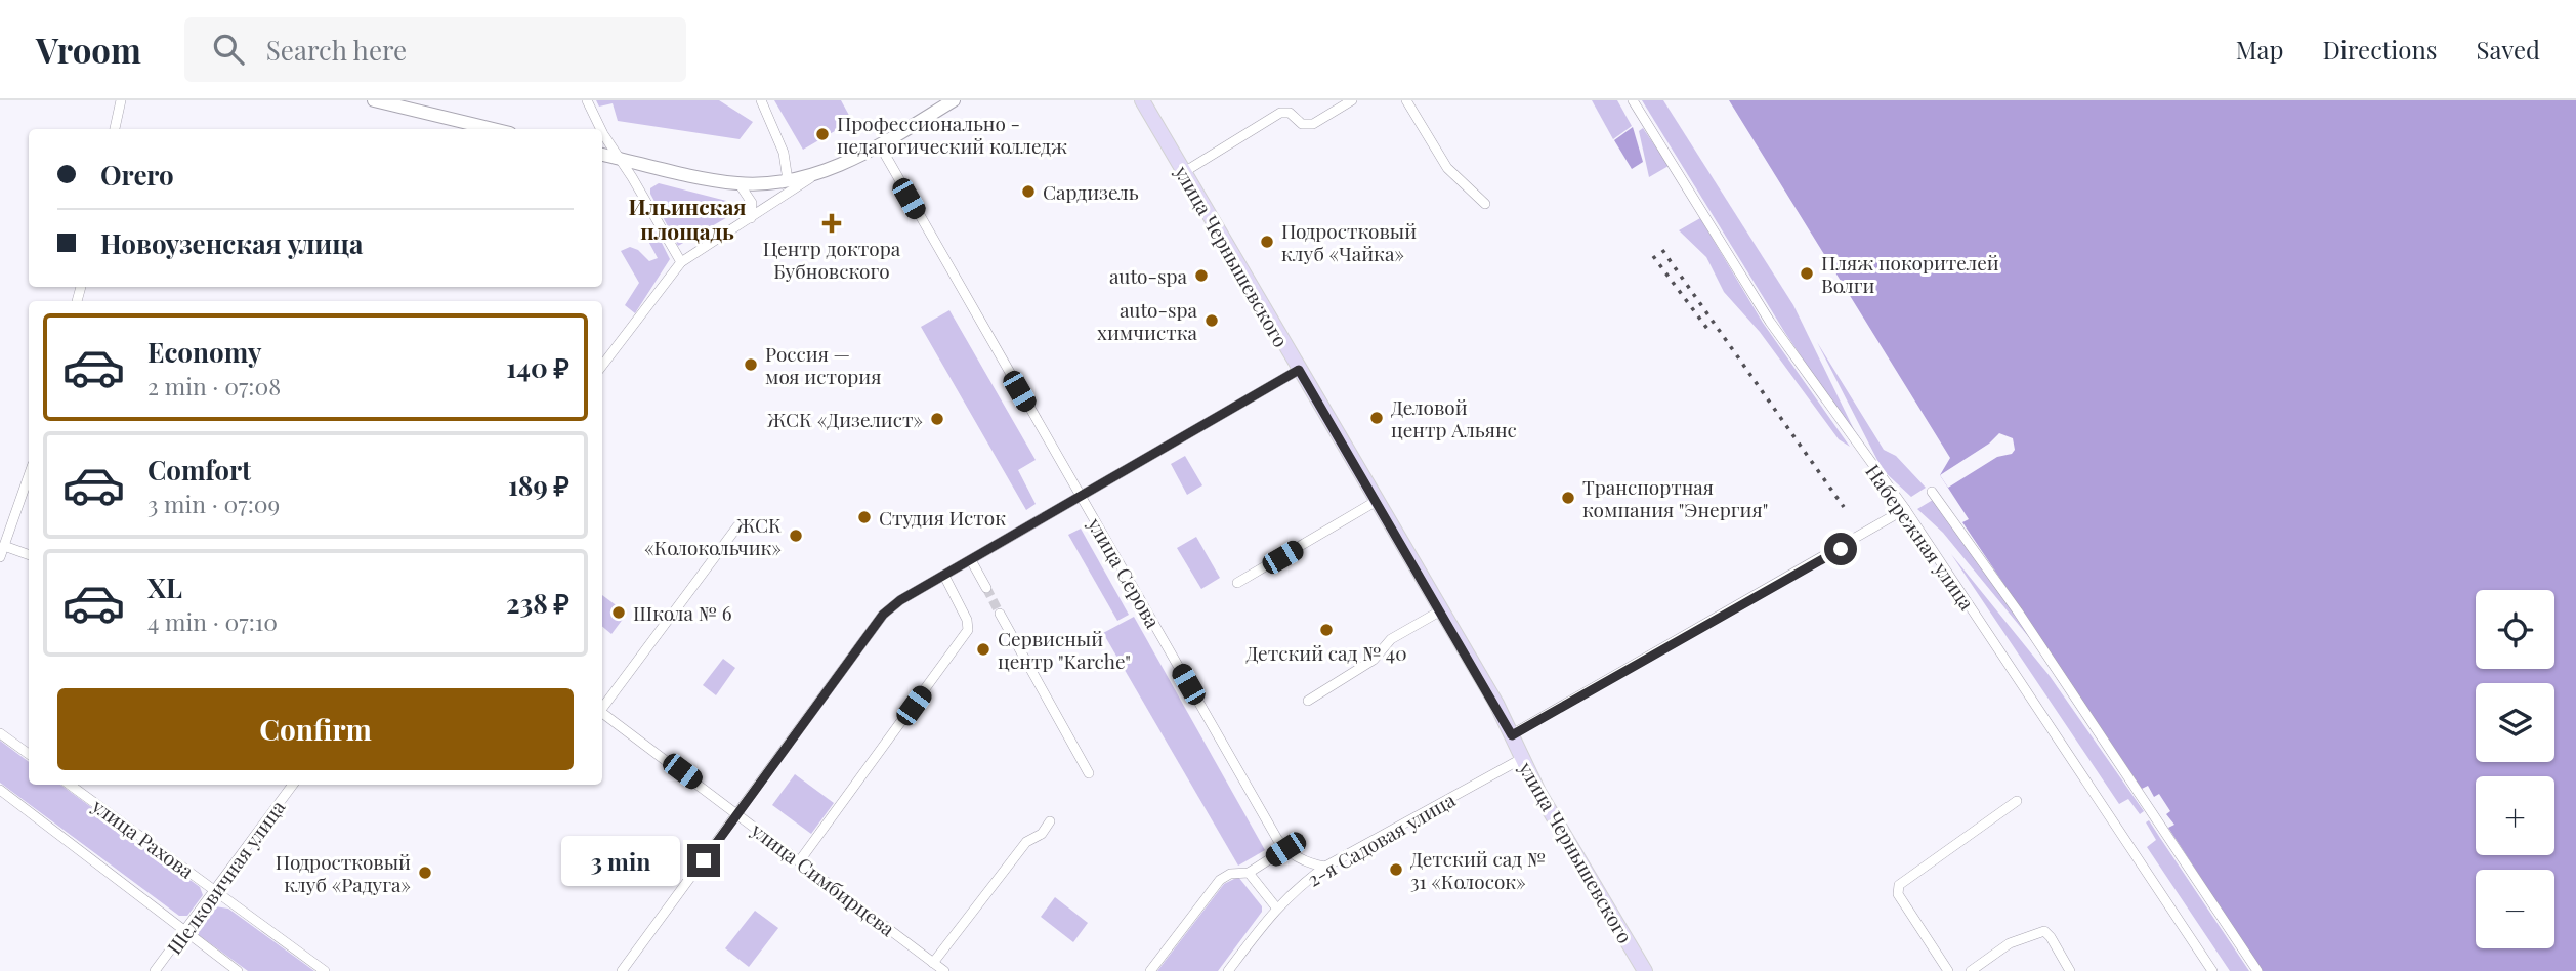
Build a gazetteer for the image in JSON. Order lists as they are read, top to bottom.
{
  "streets": {
    "main road": ["улица Чернышевского"],
    "street": [
      "Набережная улица",
      "улица Серова",
      "улица Рахова",
      "2-я Садовая улица",
      "Шелковичная улица",
      "улица Симбирцева"
    ]
  },
  "crossings": [
    ["улица Чернышевского", "2-я Садовая улица"],
    ["улица Серова", "2-я Садовая улица"],
    ["улица Рахова", "Шелковичная улица"]
  ],
  "districts": ["Ильинская площадь"],
  "places": {
    "other": [
      "Профессионально - педагогический колледж",
      "Сардизель",
      "Подростковый клуб «Чайка»",
      "Пляж покорителей Волги",
      "auto-spa",
      "auto-spa химчистка",
      "Россия — моя история",
      "Деловой центр Альянс",
      "ЖСК «Дизелист»",
      "Транспортная компания \"Энергия\"",
      "Студия Исток",
      "ЖСК «Колокольчик»",
      "Школа № 6",
      "Детский сад № 40",
      "Сервисный центр \"Karche\"",
      "Детский сад № 31 «Колосок»",
      "Подростковый клуб «Радуга»"
    ],
    "health": ["Центр доктора Бубновского"]
  },
  "page": {
    "header": "Vroom",
    "search": "Search here",
    "nav": ["Map", "Directions", "Saved"],
    "banner": ["Orero", "Новоузенская улица"],
    "list": [
      {
        "name": "Economy",
        "note": "2 min · 07:08",
        "value": "140 ₽"
      },
      {
        "name": "Comfort",
        "note": "3 min · 07:09",
        "value": "189 ₽"
      },
      {
        "name": "XL",
        "note": "4 min · 07:10",
        "value": "238 ₽"
      }
    ],
    "map_buttons": ["+", "−"],
    "buttons": "Confirm",
    "bubble": "3 min"
  }
}
